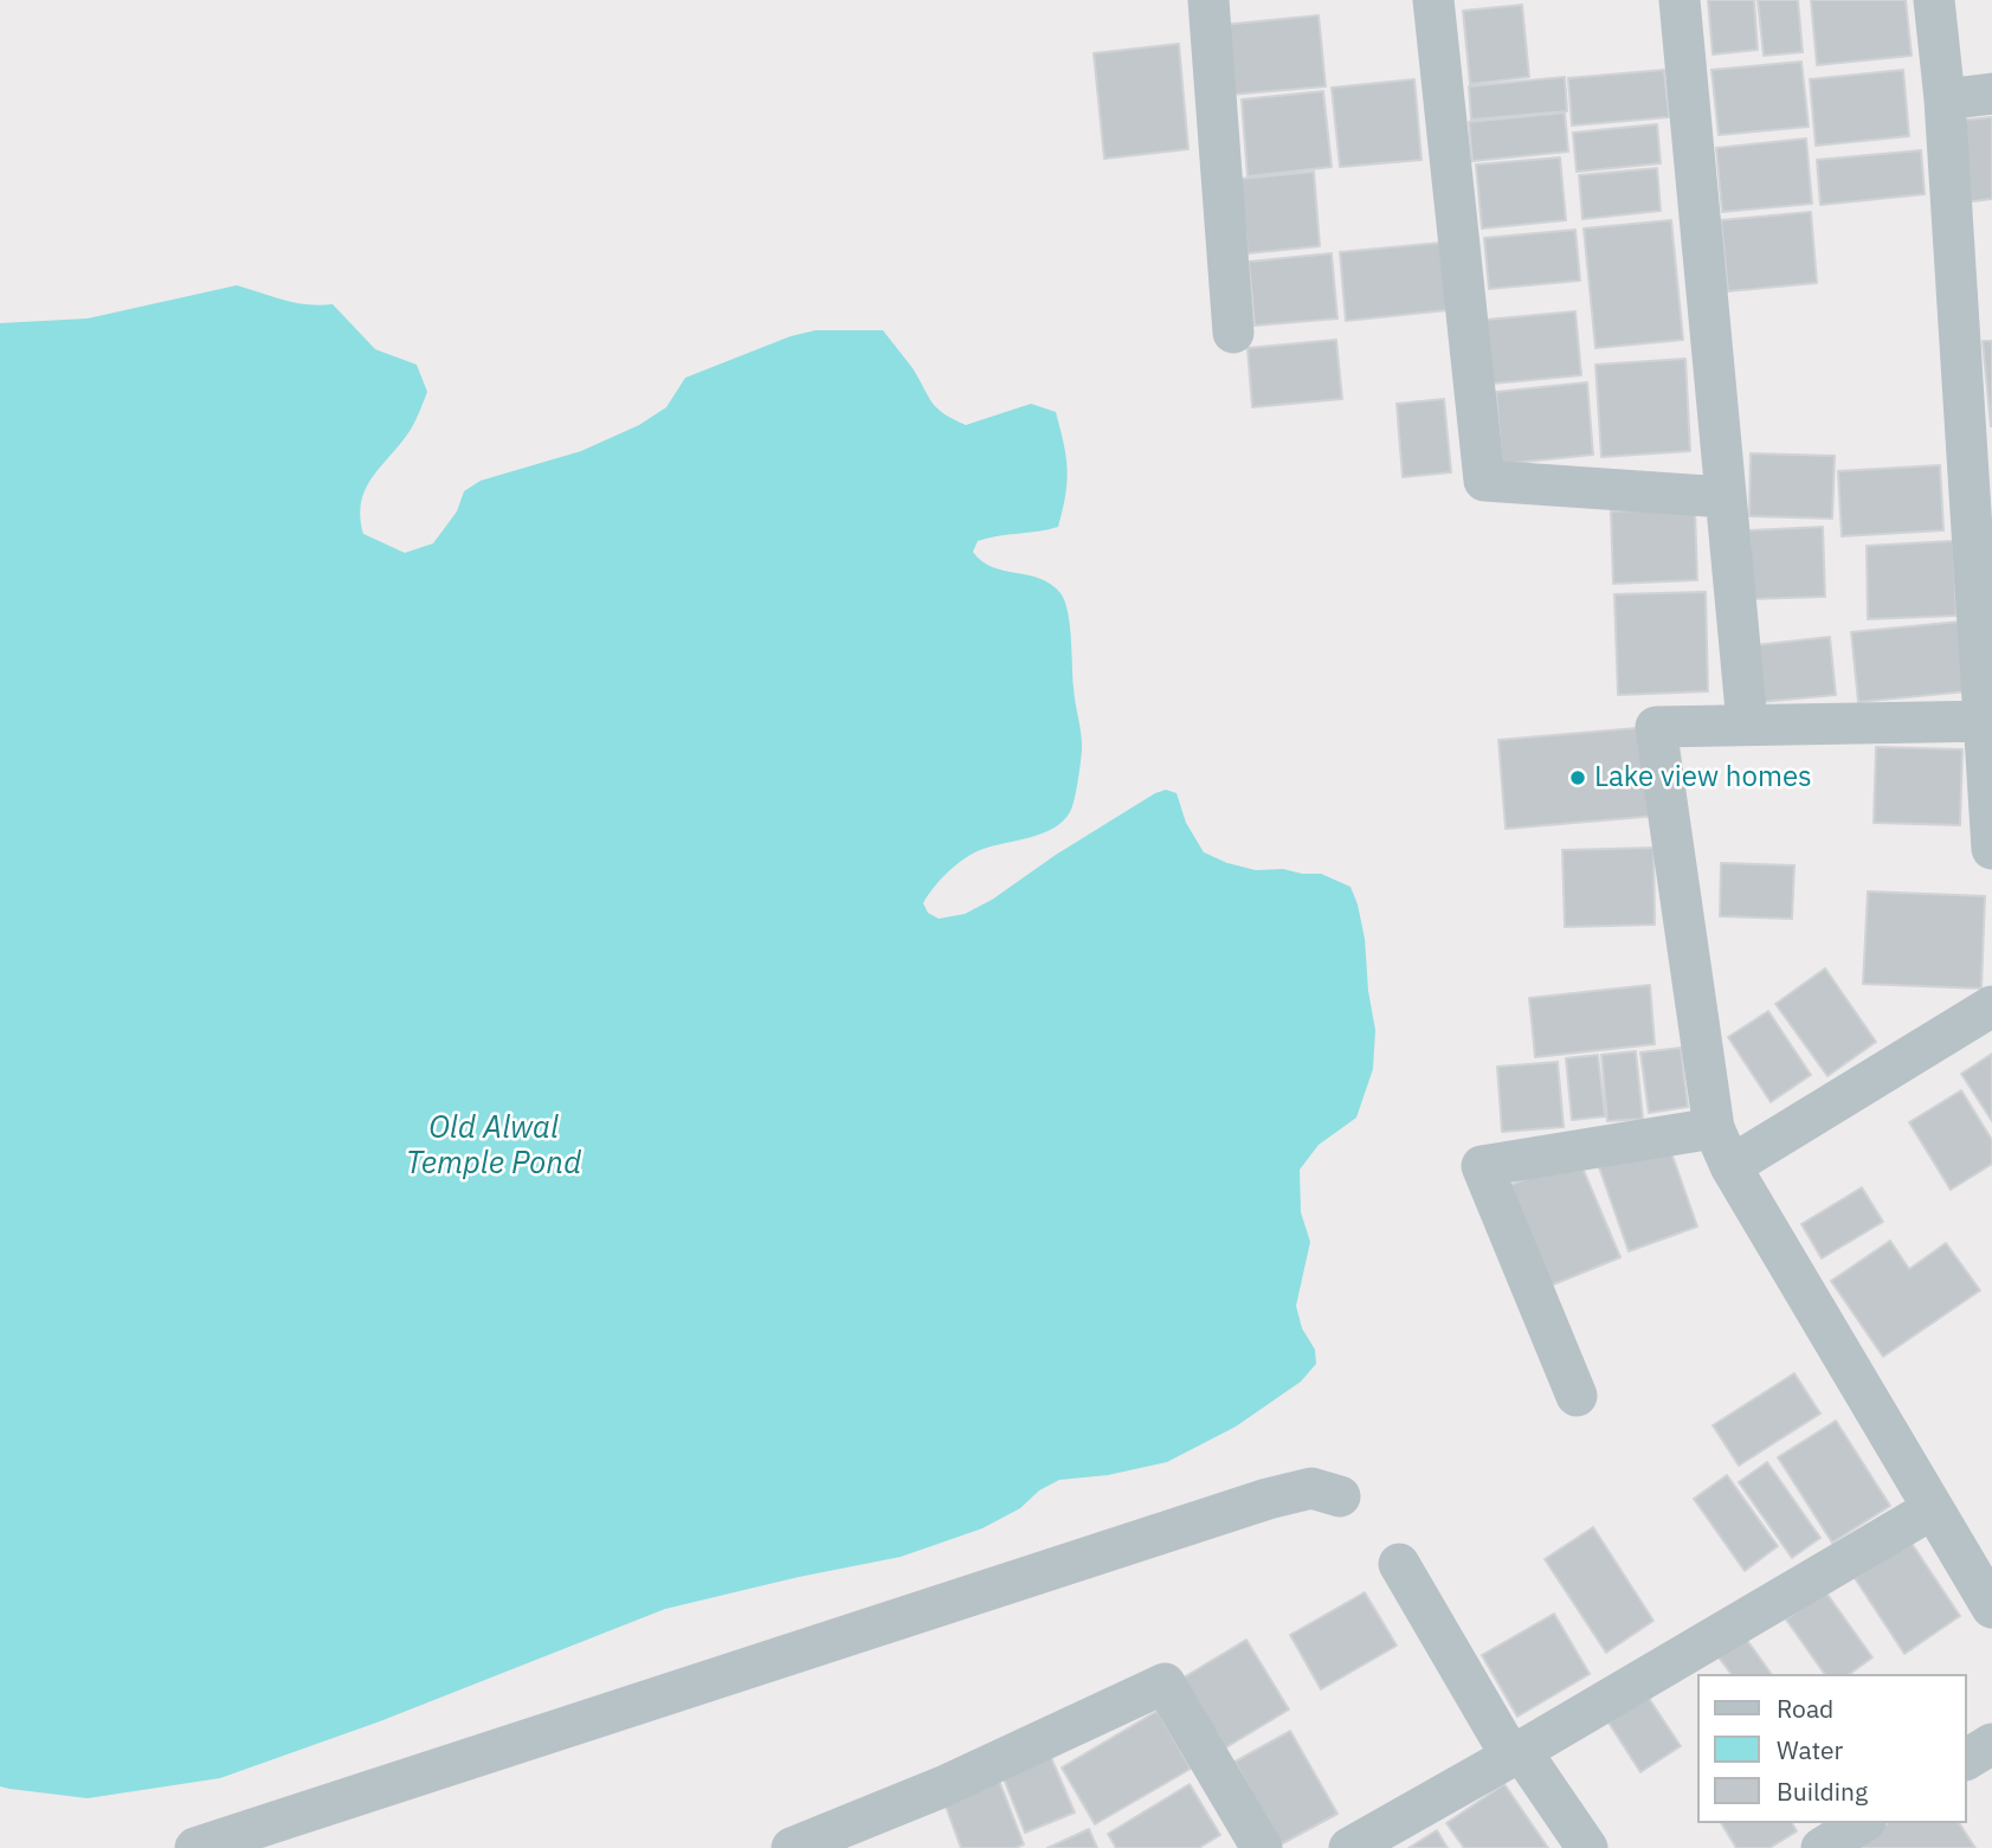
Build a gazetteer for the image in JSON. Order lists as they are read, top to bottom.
{
  "water": ["Old Alwal Temple Pond"],
  "places": ["Lake view homes"],
  "legend": ["Road", "Water", "Building"]
}
